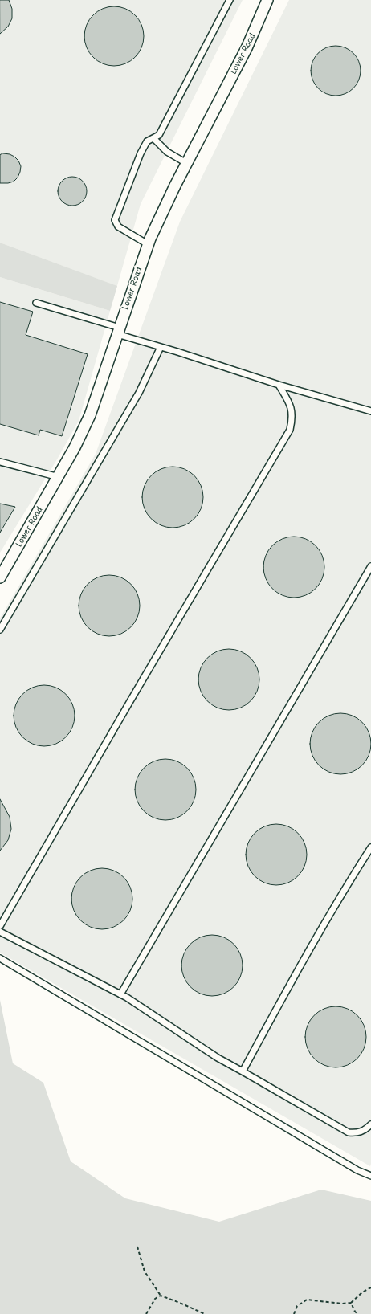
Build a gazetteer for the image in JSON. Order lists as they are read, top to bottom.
{
  "streets": {
    "street": ["Lower Road"]
  }
}
